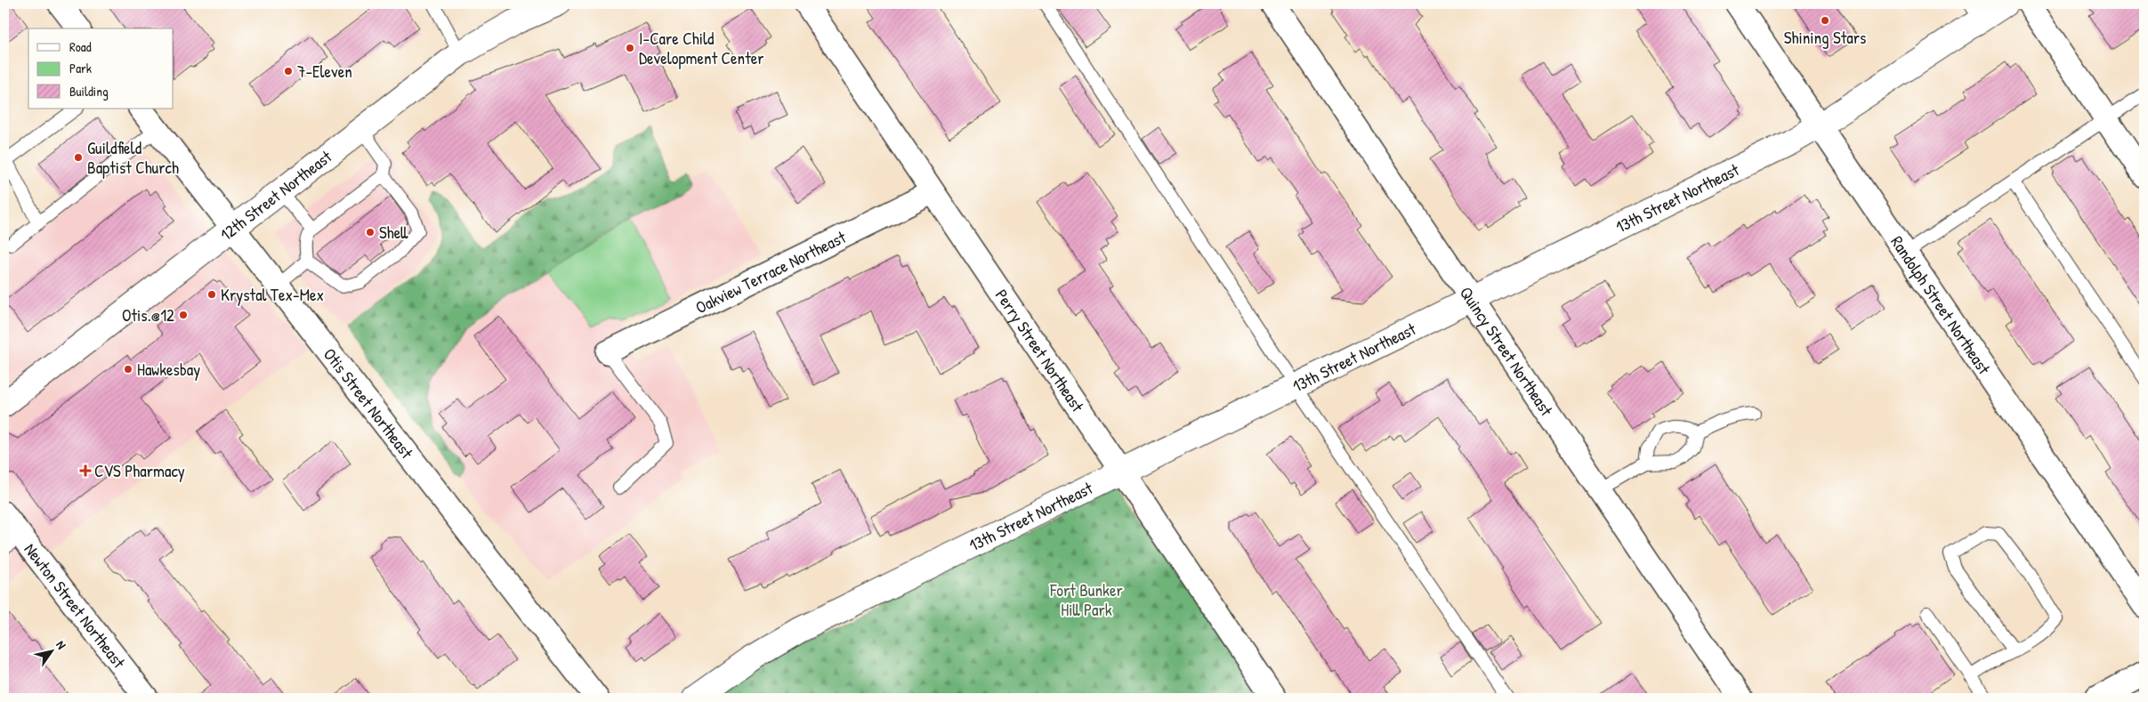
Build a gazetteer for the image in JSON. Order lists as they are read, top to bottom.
{
  "streets": {
    "street": [
      "12th Street Northeast",
      "13th Street Northeast",
      "Oakview Terrace Northeast",
      "Randolph Street Northeast",
      "Perry Street Northeast",
      "Quincy Street Northeast",
      "Otis Street Northeast",
      "Newton Street Northeast"
    ]
  },
  "crossings": [
    ["12th Street Northeast", "Otis Street Northeast"],
    ["13th Street Northeast", "Randolph Street Northeast"],
    ["13th Street Northeast", "Perry Street Northeast"],
    ["13th Street Northeast", "Quincy Street Northeast"],
    ["Oakview Terrace Northeast", "Perry Street Northeast"]
  ],
  "parks": ["Fort Bunker Hill Park"],
  "places": {
    "other": [
      "Shining Stars",
      "I-Care Child Development Center",
      "7-Eleven",
      "Guildfield Baptist Church",
      "Shell",
      "Krystal Tex-Mex",
      "Otis.@12",
      "Hawkesbay"
    ],
    "health": ["CVS Pharmacy"]
  },
  "legend": ["Road", "Park", "Building"],
  "north": "top right"
}
